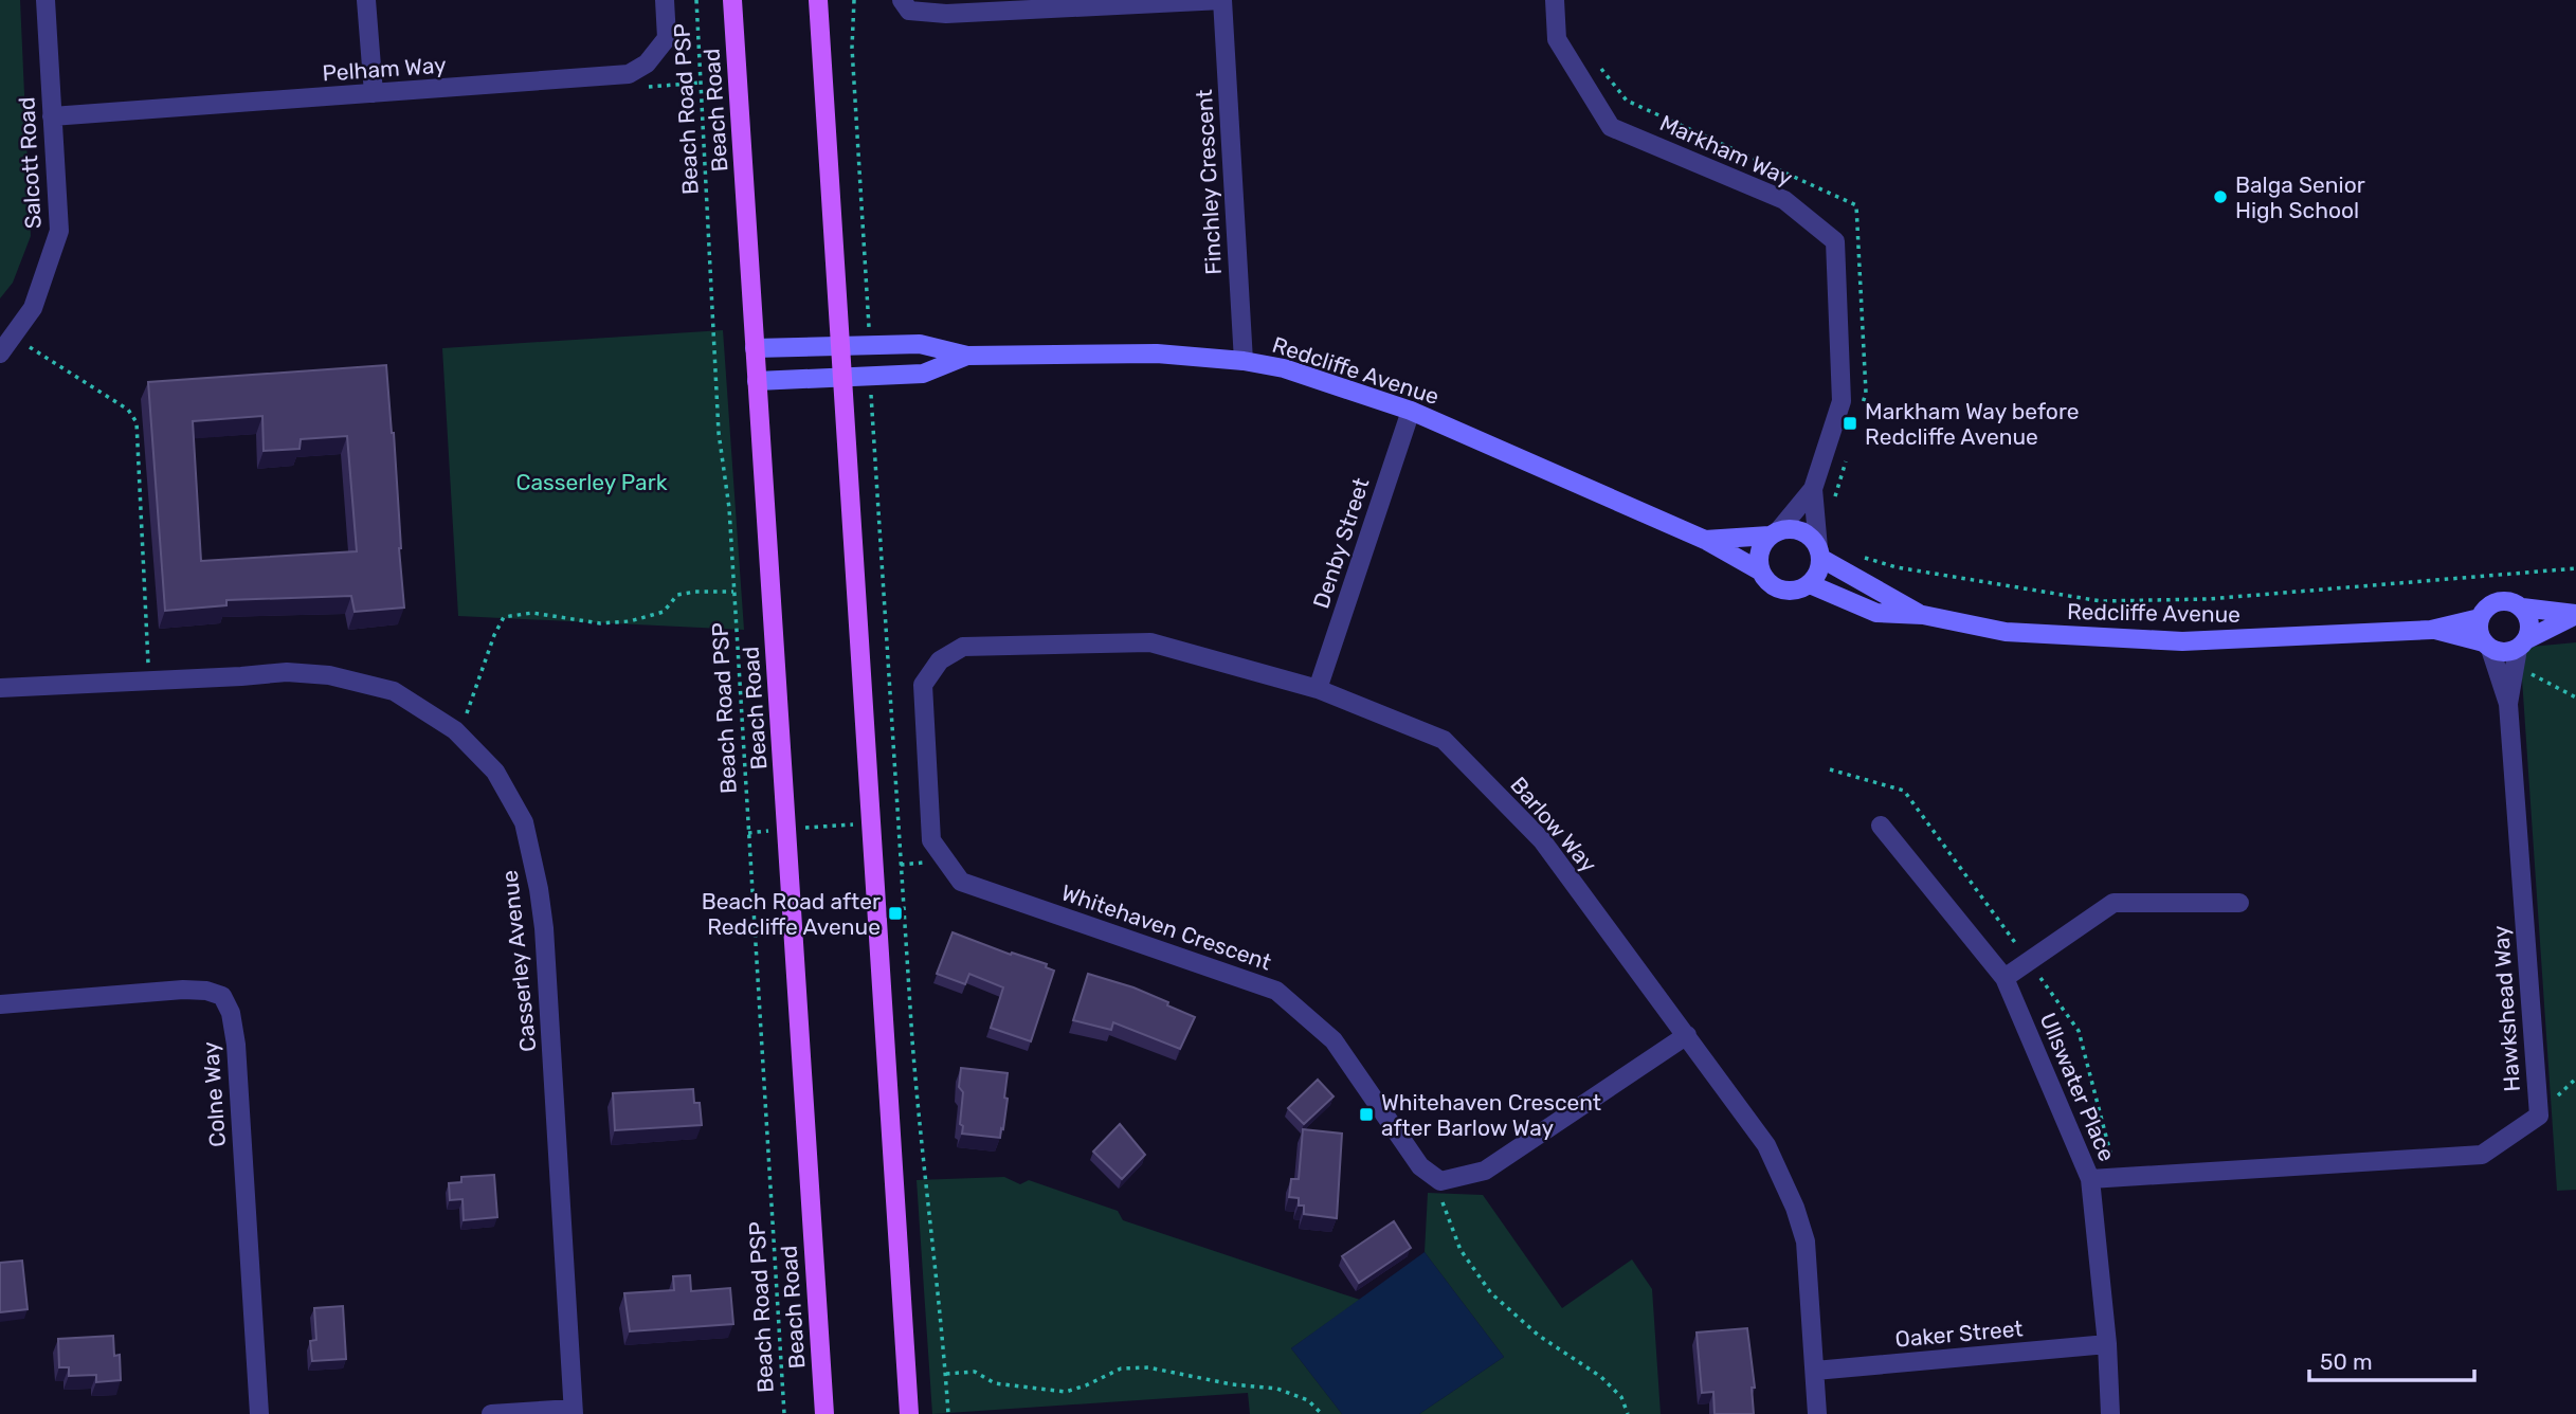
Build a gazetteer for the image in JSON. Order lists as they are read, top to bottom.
{
  "streets": {
    "main road": ["Beach Road"],
    "street": [
      "Pelham Way",
      "Markham Way",
      "Salcott Road",
      "Finchley Crescent",
      "Redcliffe Avenue",
      "Denby Street",
      "Barlow Way",
      "Whitehaven Crescent",
      "Casserley Avenue",
      "Hawkshead Way",
      "Ullswater Place",
      "Colne Way",
      "Oaker Street"
    ],
    "path": ["Beach Road PSP"]
  },
  "crossings": [
    ["Pelham Way", "Salcott Road"],
    ["Beach Road", "Redcliffe Avenue"],
    ["Markham Way", "Redcliffe Avenue"],
    ["Finchley Crescent", "Redcliffe Avenue"],
    ["Redcliffe Avenue", "Denby Street"],
    ["Redcliffe Avenue", "Hawkshead Way"],
    ["Denby Street", "Barlow Way"],
    ["Barlow Way", "Whitehaven Crescent"],
    ["Barlow Way", "Oaker Street"],
    ["Hawkshead Way", "Ullswater Place"],
    ["Ullswater Place", "Oaker Street"]
  ],
  "parks": ["Casserley Park"],
  "places": {
    "other": ["Balga Senior High School"],
    "transit": ["Markham Way before Redcliffe Avenue", "Beach Road after Redcliffe Avenue", "Whitehaven Crescent after Barlow Way"]
  },
  "scale_bar": "50 m"
}
